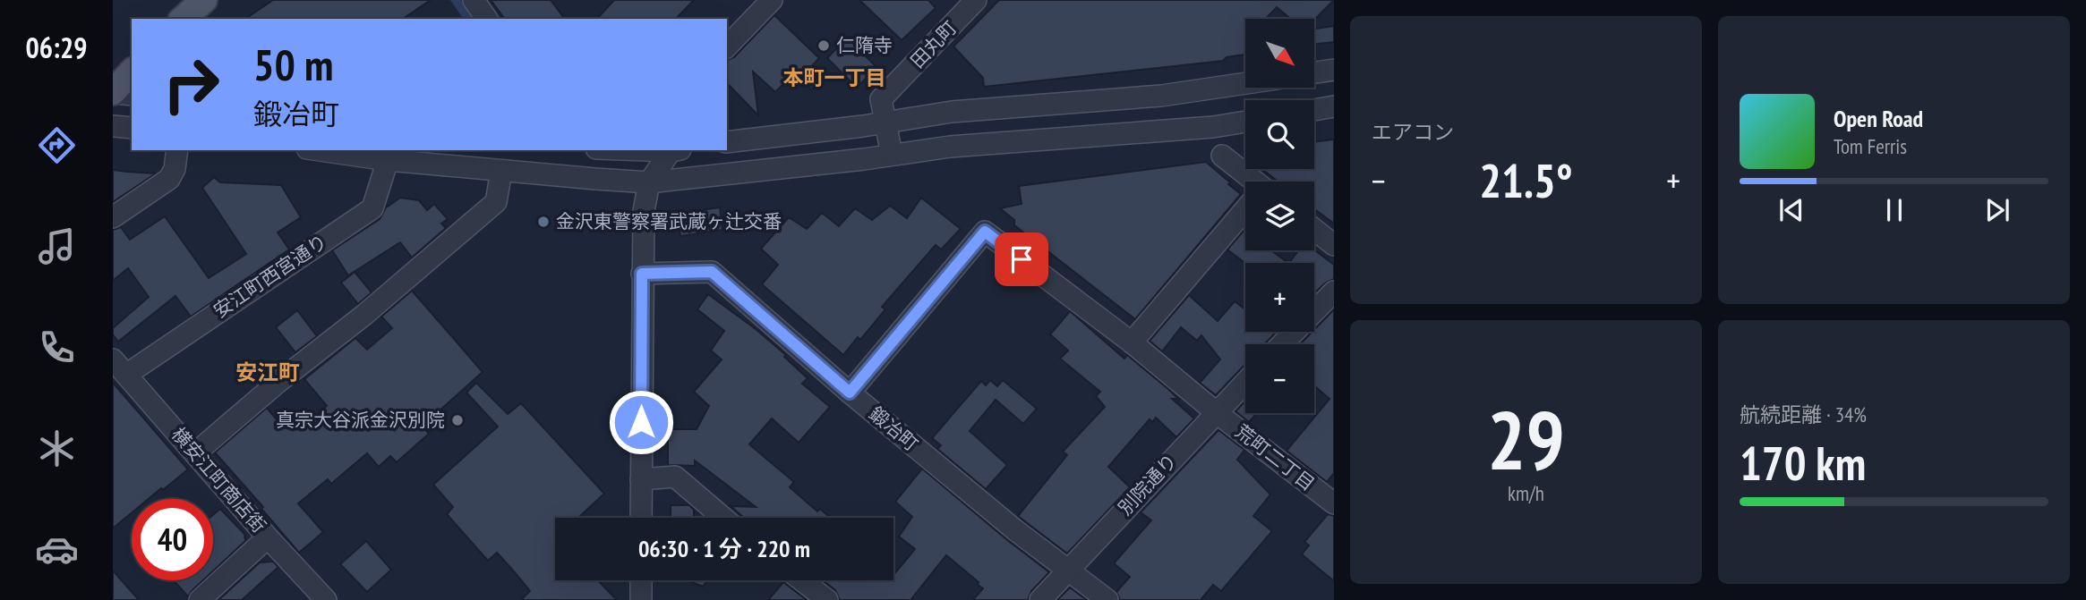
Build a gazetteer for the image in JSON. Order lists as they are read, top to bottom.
{
  "streets": {
    "street": [
      "田丸町",
      "安江町西宮通り",
      "鍛冶町",
      "荒町二丁目",
      "横安江町商店街",
      "別院通り"
    ]
  },
  "crossings": [
    ["安江町西宮通り", "横安江町商店街"],
    ["鍛冶町", "荒町二丁目"],
    ["鍛冶町", "別院通り"],
    ["荒町二丁目", "別院通り"]
  ],
  "districts": ["本町一丁目", "安江町"],
  "places": ["仁隋寺", "金沢東警察署武蔵ヶ辻交番", "真宗大谷派金沢別院"],
  "north": "bottom right",
  "page": {
    "tabs": "06:29",
    "tile": [
      "エアコン",
      ["29", "km/h"],
      ["航続距離 · 34%", "170 km"]
    ],
    "map_buttons": ["+", "−"],
    "turn": ["50 m", "鍛冶町"],
    "song": ["Open Road", "Tom Ferris"],
    "heat": ["−", "21.5°", "+"],
    "limit": "40",
    "trip": "06:30 · 1 分 · 220 m"
  }
}
